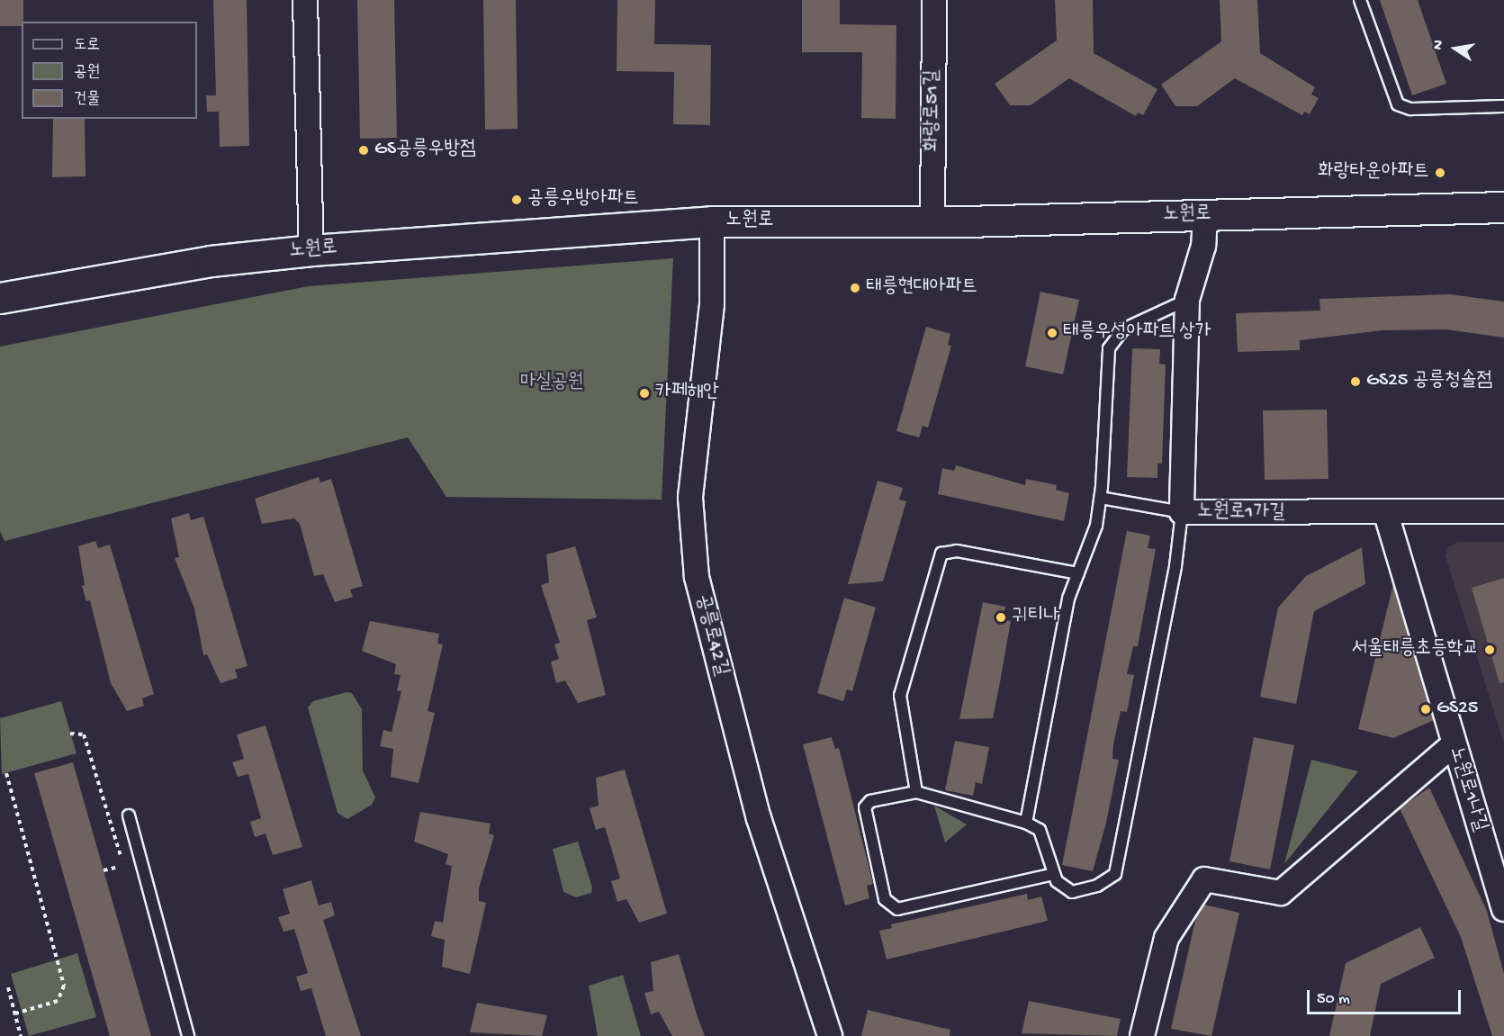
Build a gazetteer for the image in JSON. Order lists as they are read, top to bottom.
{
  "streets": {
    "main road": ["노원로"],
    "street": [
      "화랑로51길",
      "노원로1가길",
      "공릉로42길",
      "노원로1나길"
    ]
  },
  "crossings": [
    ["화랑로51길", "노원로"],
    ["노원로", "노원로1가길"],
    ["노원로", "공릉로42길"],
    ["노원로1가길", "노원로1나길"]
  ],
  "parks": ["마실공원"],
  "places": [
    "GS공릉우방점",
    "화랑타운아파트",
    "공릉우방아파트",
    "태릉현대아파트",
    "태릉우성아파트 상가",
    "GS25 공릉청솔점",
    "카페해안",
    "귀티나",
    "서울태릉초등학교",
    "GS25"
  ],
  "legend": ["도로", "공원", "건물"],
  "scale_bar": "50 m",
  "north": "left"
}
